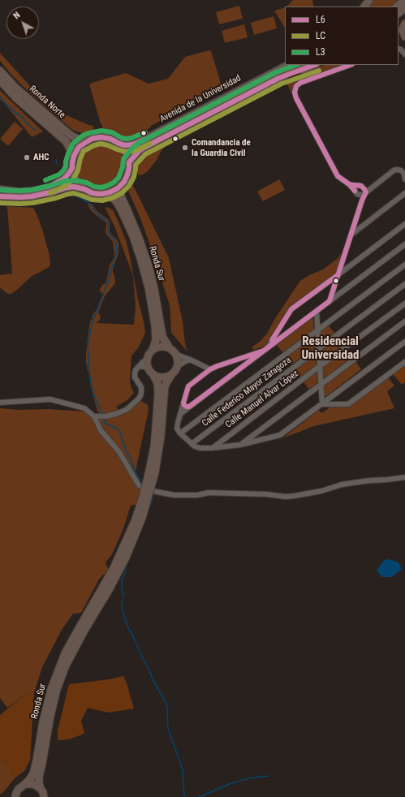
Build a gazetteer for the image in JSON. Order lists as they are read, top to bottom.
{
  "streets": {
    "highway": ["Avenida de la Universidad", "Ronda Norte", "Ronda Sur"],
    "street": ["Calle Federico Mayor Zaragoza", "Calle Manuel Alvar López"]
  },
  "crossings": [
    ["Avenida de la Universidad", "Ronda Norte"],
    ["Avenida de la Universidad", "Ronda Sur"],
    ["Ronda Norte", "Ronda Sur"]
  ],
  "districts": ["Residencial Universidad"],
  "places": ["Comandancia de la Guardia Civil", "AHC"],
  "lines": ["transit line L6", "transit line L3", "transit line LC"],
  "legend": ["L6", "LC", "L3"],
  "north": "top left"
}
